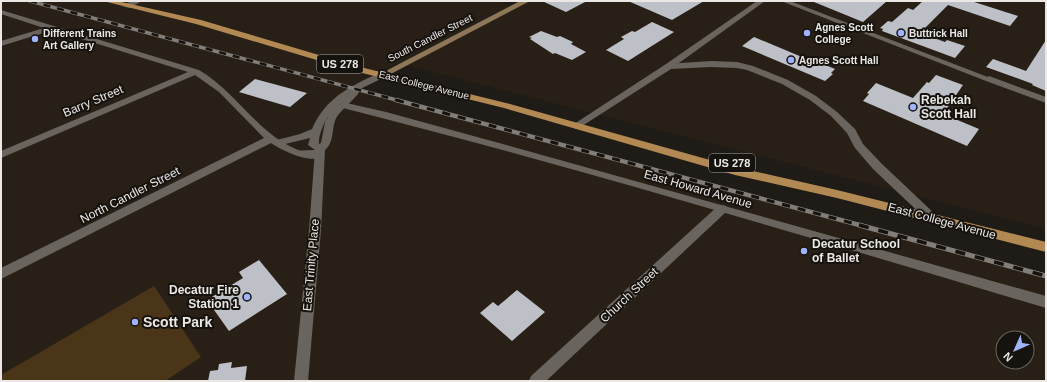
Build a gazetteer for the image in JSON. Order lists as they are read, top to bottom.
{
  "streets": {
    "main road": ["South Candler Street", "US 278", "East College Avenue"],
    "street": [
      "Barry Street",
      "East Howard Avenue",
      "North Candler Street",
      "East Trinity Place",
      "Church Street"
    ]
  },
  "crossings": [
    ["South Candler Street", "East College Avenue"],
    ["South Candler Street", "East Howard Avenue"],
    ["South Candler Street", "East Trinity Place"],
    ["East Howard Avenue", "Church Street"],
    ["North Candler Street", "East Trinity Place"]
  ],
  "places": [
    "Agnes Scott College",
    "Buttrick Hall",
    "Different Trains Art Gallery",
    "Agnes Scott Hall",
    "Rebekah Scott Hall",
    "Decatur School of Ballet",
    "Decatur Fire Station 1",
    "Scott Park"
  ],
  "north": "bottom left"
}
